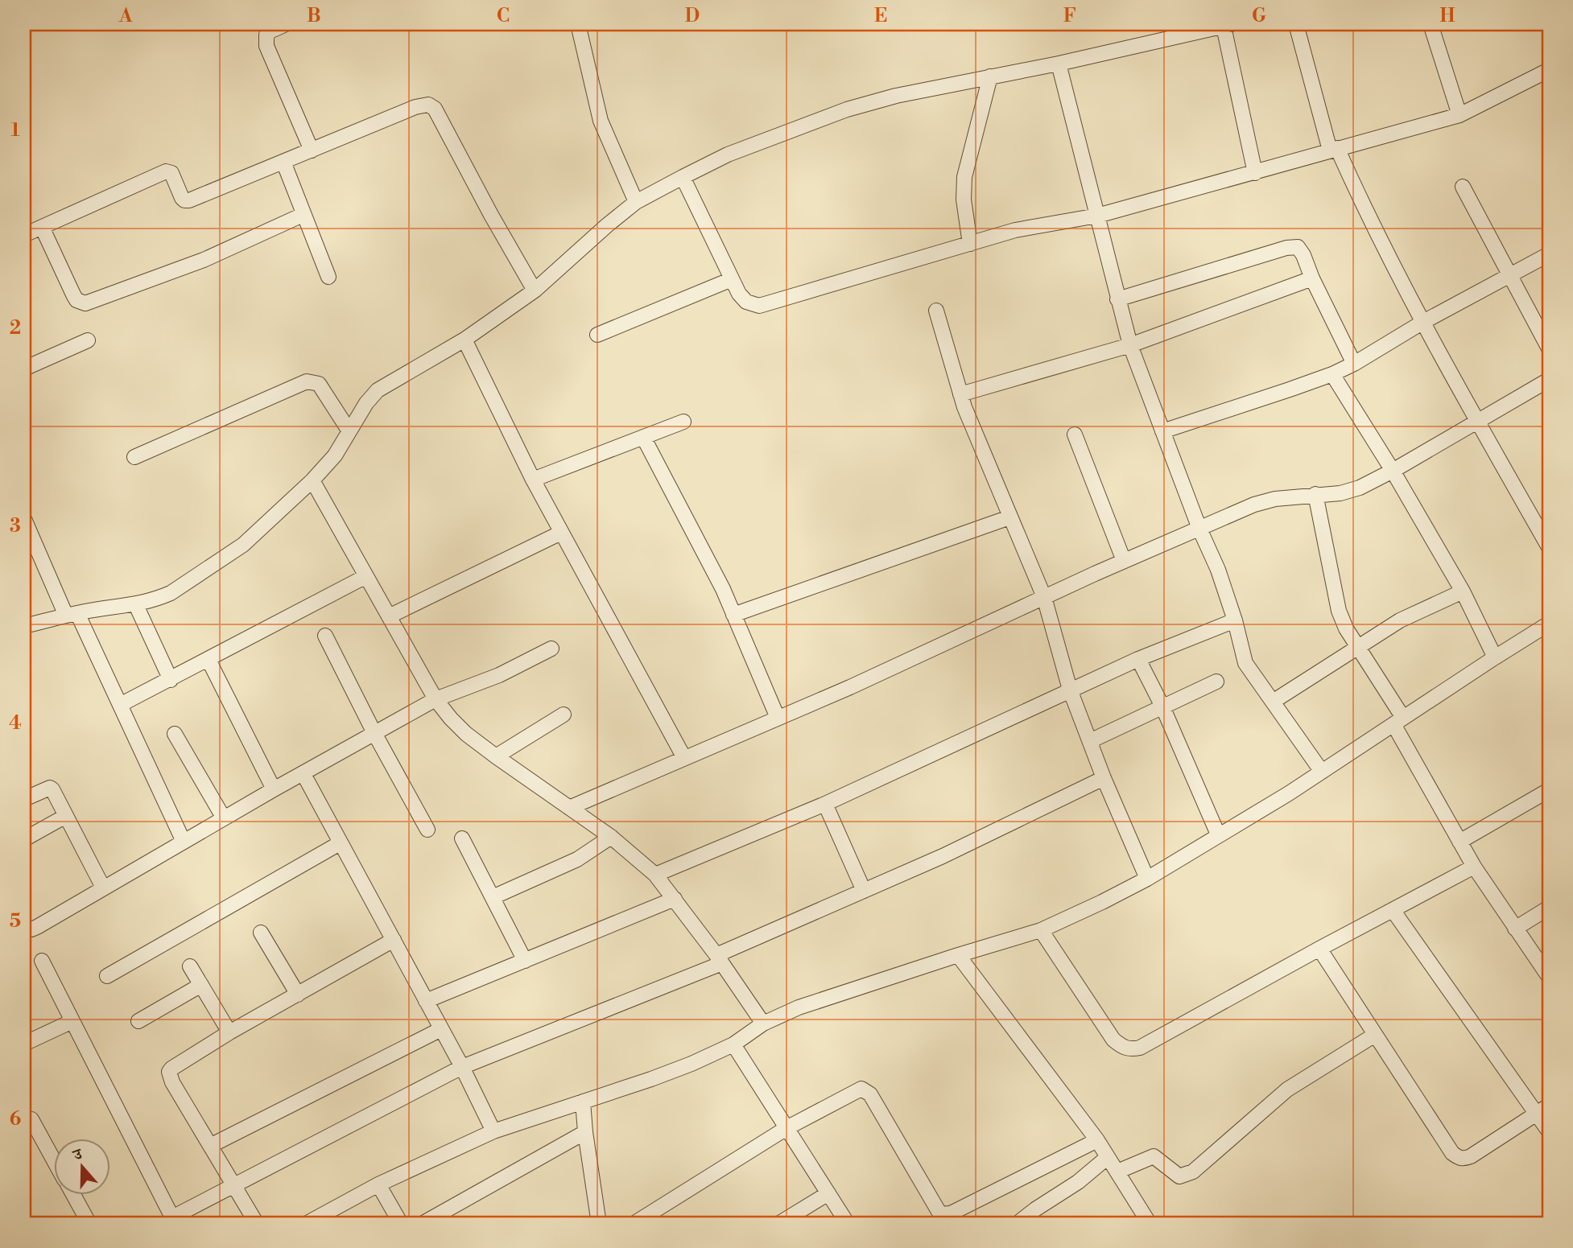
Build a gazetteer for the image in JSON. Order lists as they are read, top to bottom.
{
  "north": "top",
  "grid": {
    "columns": [
      "A",
      "B",
      "C",
      "D",
      "E",
      "F",
      "G",
      "H"
    ],
    "rows": [
      "1",
      "2",
      "3",
      "4",
      "5",
      "6"
    ]
  }
}
